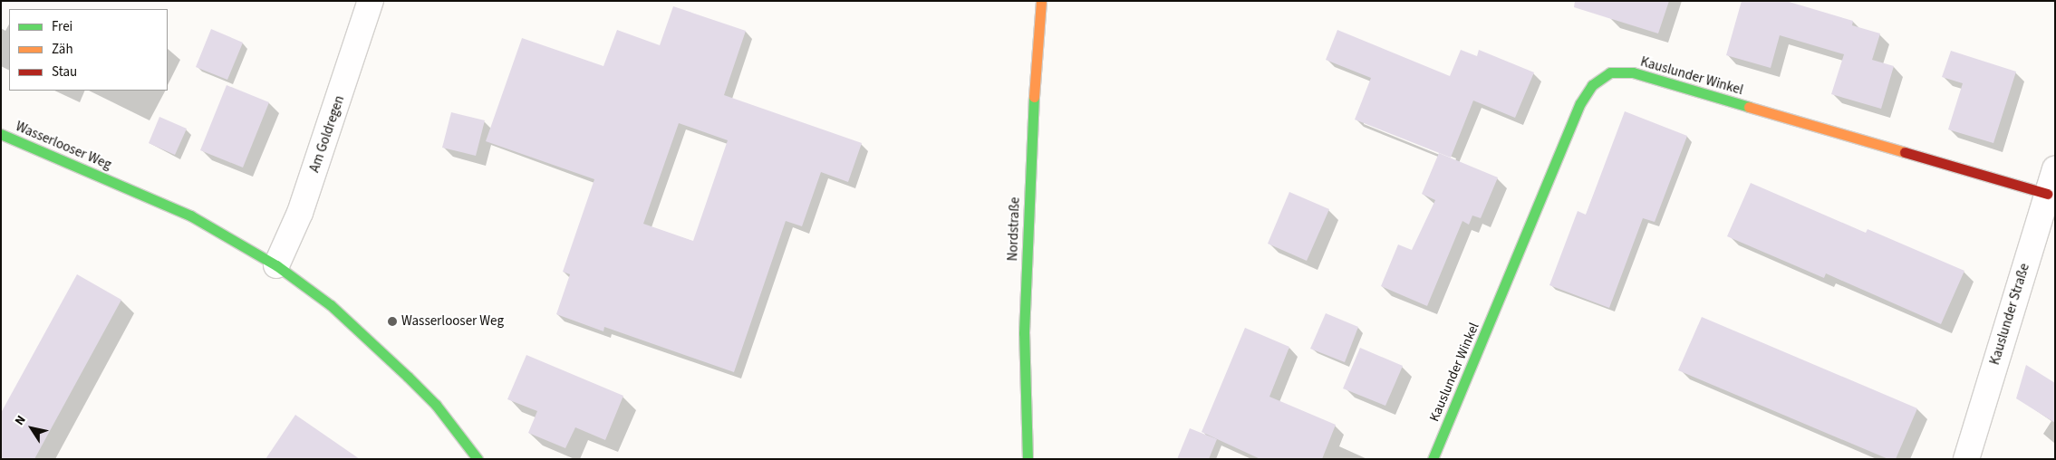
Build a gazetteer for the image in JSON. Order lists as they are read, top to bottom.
{
  "streets": {
    "street": [
      "Kauslunder Winkel",
      "Am Goldregen",
      "Wasserlooser Weg",
      "Nordstraße",
      "Kauslunder Straße"
    ]
  },
  "crossings": [
    ["Kauslunder Winkel", "Kauslunder Straße"],
    ["Am Goldregen", "Wasserlooser Weg"]
  ],
  "places": ["Wasserlooser Weg"],
  "legend": ["Frei", "Zäh", "Stau"],
  "north": "top left"
}
